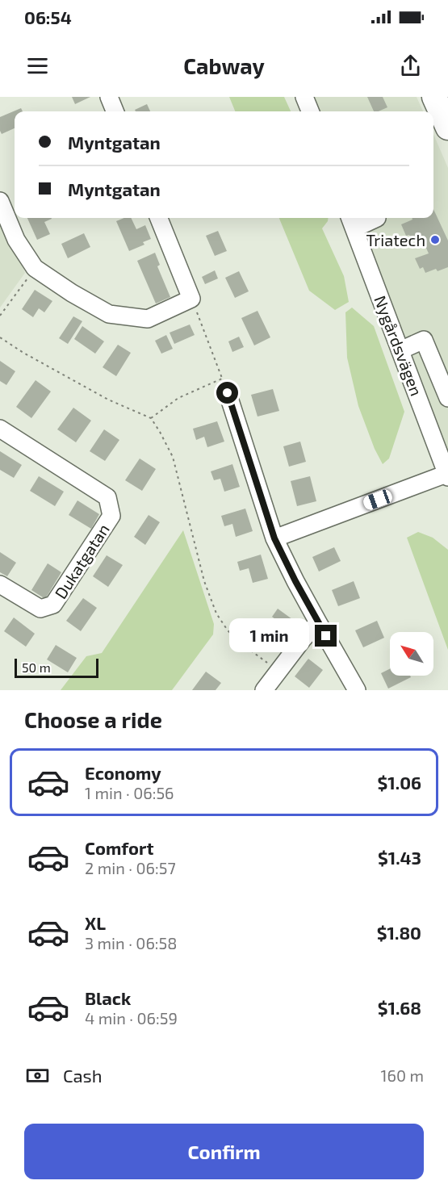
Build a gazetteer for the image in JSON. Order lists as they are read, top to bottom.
{
  "streets": {
    "street": ["Nygårdsvägen", "Dukatgatan"]
  },
  "places": ["Triatech"],
  "scale_bar": "50 m",
  "north": "top left",
  "page": {
    "status": "06:54",
    "header": "Cabway",
    "banner": ["Myntgatan", "Myntgatan"],
    "bubble": "1 min",
    "scale": "50 m",
    "heading": "Choose a ride",
    "list": [
      {
        "name": "Economy",
        "note": "1 min · 06:56",
        "value": "$1.06"
      },
      {
        "name": "Comfort",
        "note": "2 min · 06:57",
        "value": "$1.43"
      },
      {
        "name": "XL",
        "note": "3 min · 06:58",
        "value": "$1.80"
      },
      {
        "name": "Black",
        "note": "4 min · 06:59",
        "value": "$1.68"
      }
    ],
    "pay": ["Cash", "160 m"],
    "buttons": "Confirm"
  }
}
